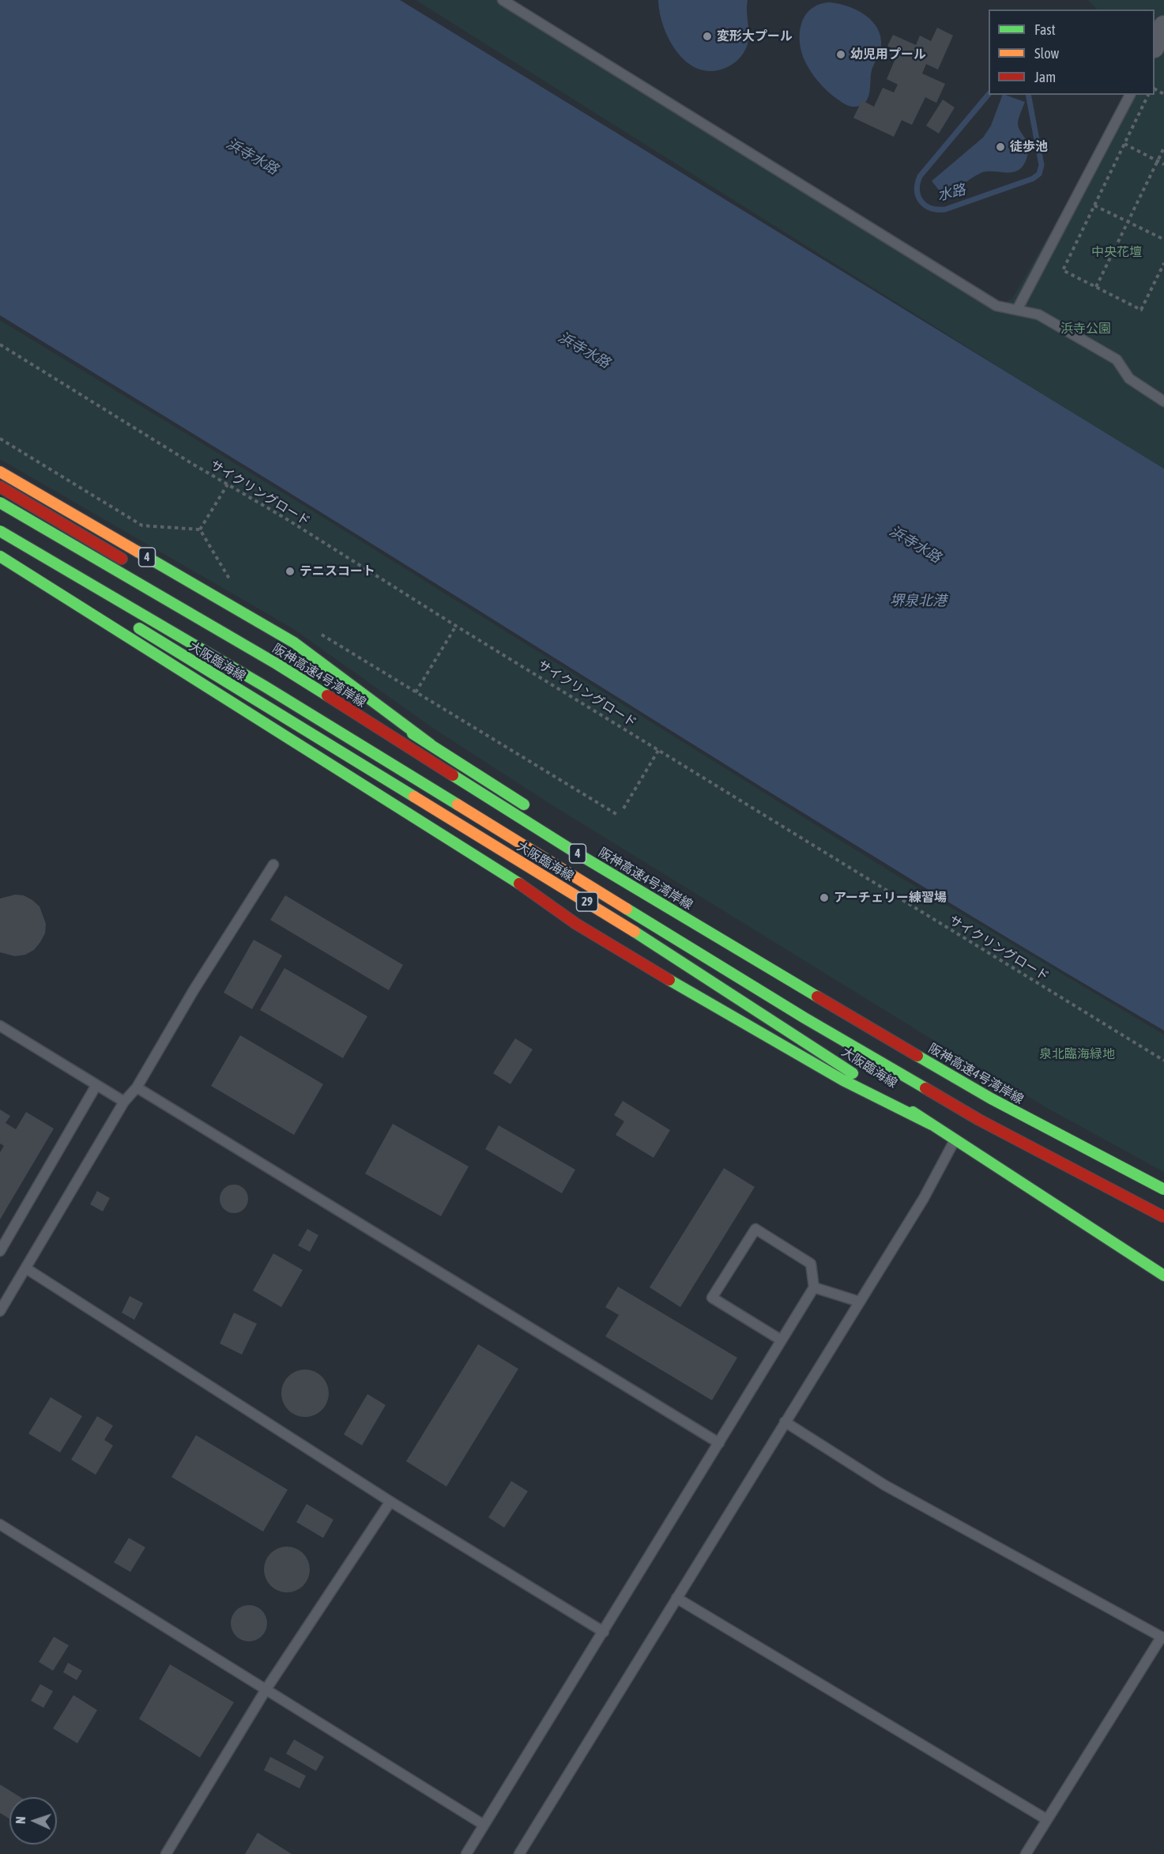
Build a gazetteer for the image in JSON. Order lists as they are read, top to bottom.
{
  "streets": {
    "main road": [
      "4",
      "大阪臨海線",
      "阪神高速4号湾岸線",
      "29"
    ],
    "path": ["サイクリングロード"]
  },
  "water": ["浜寺水路", "水路", "堺泉北港"],
  "parks": ["中央花壇", "浜寺公園", "泉北臨海緑地"],
  "places": [
    "変形大プール",
    "幼児用プール",
    "徒歩池",
    "テニスコート",
    "アーチェリー練習場"
  ],
  "legend": ["Fast", "Slow", "Jam"],
  "north": "left"
}
